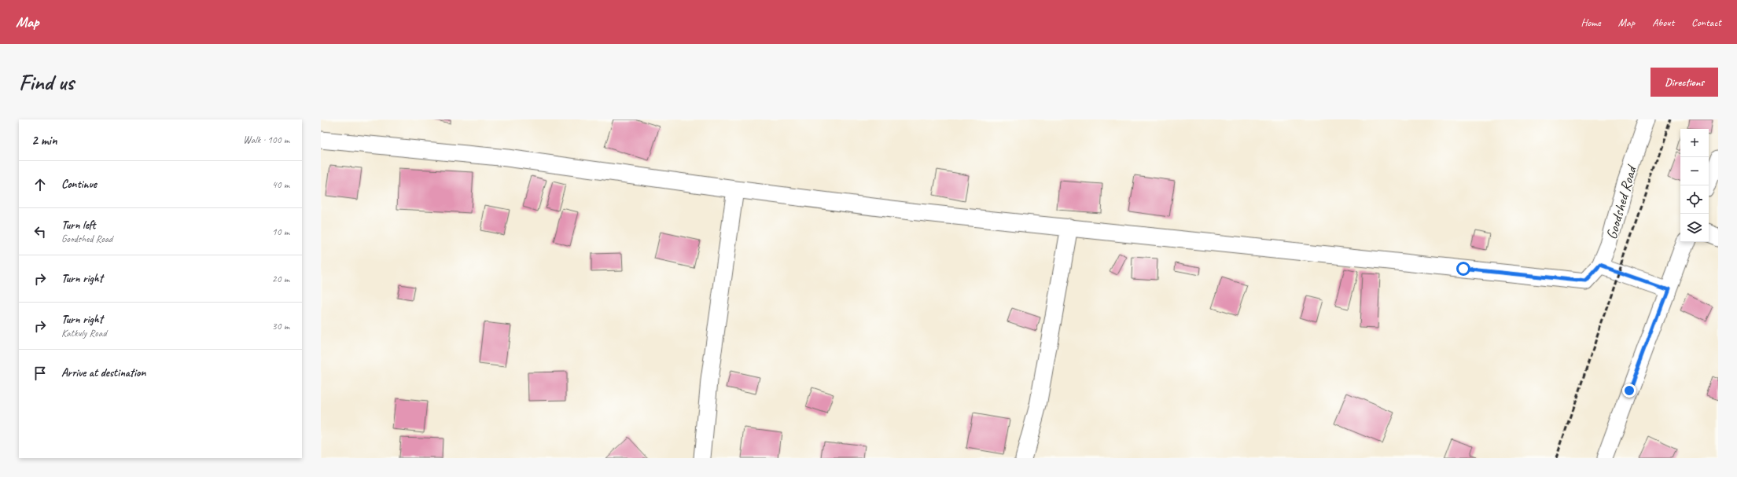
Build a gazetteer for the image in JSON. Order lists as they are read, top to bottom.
{
  "streets": {
    "street": ["Goodshed Road"]
  },
  "page": {
    "header": "Map",
    "nav": [
      "Home",
      "Map",
      "About",
      "Contact"
    ],
    "buttons": "Directions",
    "title": "Find us",
    "heading": ["2 min", "Walk · 100 m"],
    "map_buttons": ["+", "−"],
    "list": [
      ["Continue", "40 m"],
      ["Turn left", "Goodshed Road", "10 m"],
      ["Turn right", "20 m"],
      ["Turn right", "Katkuly Road", "30 m"],
      "Arrive at destination"
    ]
  }
}
